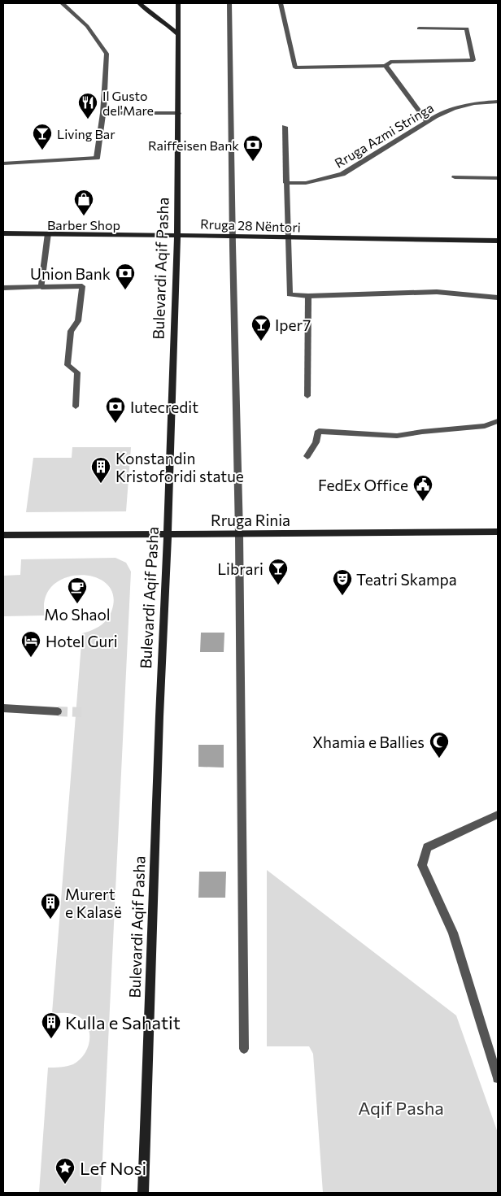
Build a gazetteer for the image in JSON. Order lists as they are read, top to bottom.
{
  "streets": {
    "main road": ["Rruga 28 Nëntori", "Bulevardi Aqif Pasha", "Rruga Rinia"],
    "street": ["Rruga Azmi Stringa"]
  },
  "crossings": [
    ["Rruga 28 Nëntori", "Bulevardi Aqif Pasha"],
    ["Bulevardi Aqif Pasha", "Rruga Rinia"]
  ],
  "parks": ["Aqif Pasha"],
  "places": {
    "restaurant": ["Il Gusto del'Mare"],
    "bar": ["Living Bar", "Iper7", "Librari"],
    "bank": ["Raiffeisen Bank", "Union Bank", "Iutecredit"],
    "shop": ["Barber Shop"],
    "building": ["Konstandin Kristoforidi statue", "Murert e Kalasë", "Kulla e Sahatit"],
    "public building": ["FedEx Office"],
    "theatre": ["Teatri Skampa"],
    "cafe": ["Mo Shaol"],
    "hotel": ["Hotel Guri"],
    "mosque": ["Xhamia e Ballies"],
    "place": ["Lef Nosi"]
  }
}
